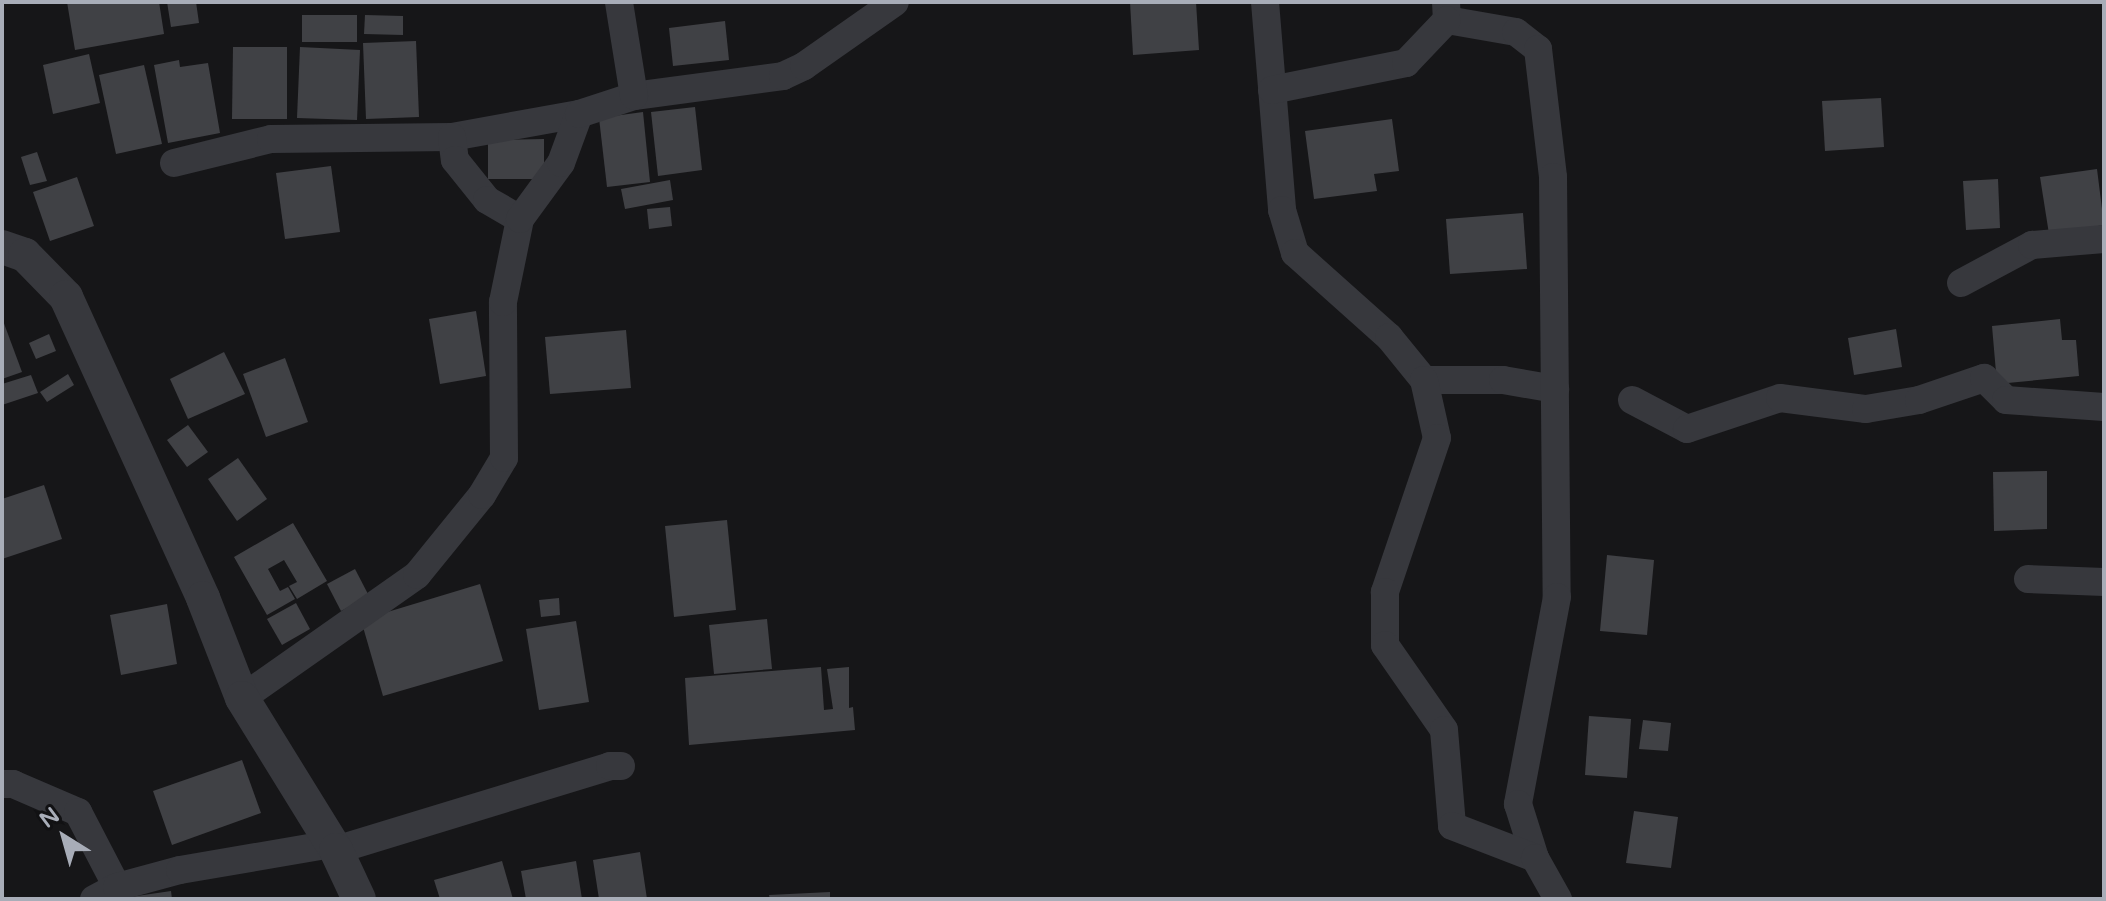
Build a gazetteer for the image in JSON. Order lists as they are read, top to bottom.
{
  "north": "top left"
}
